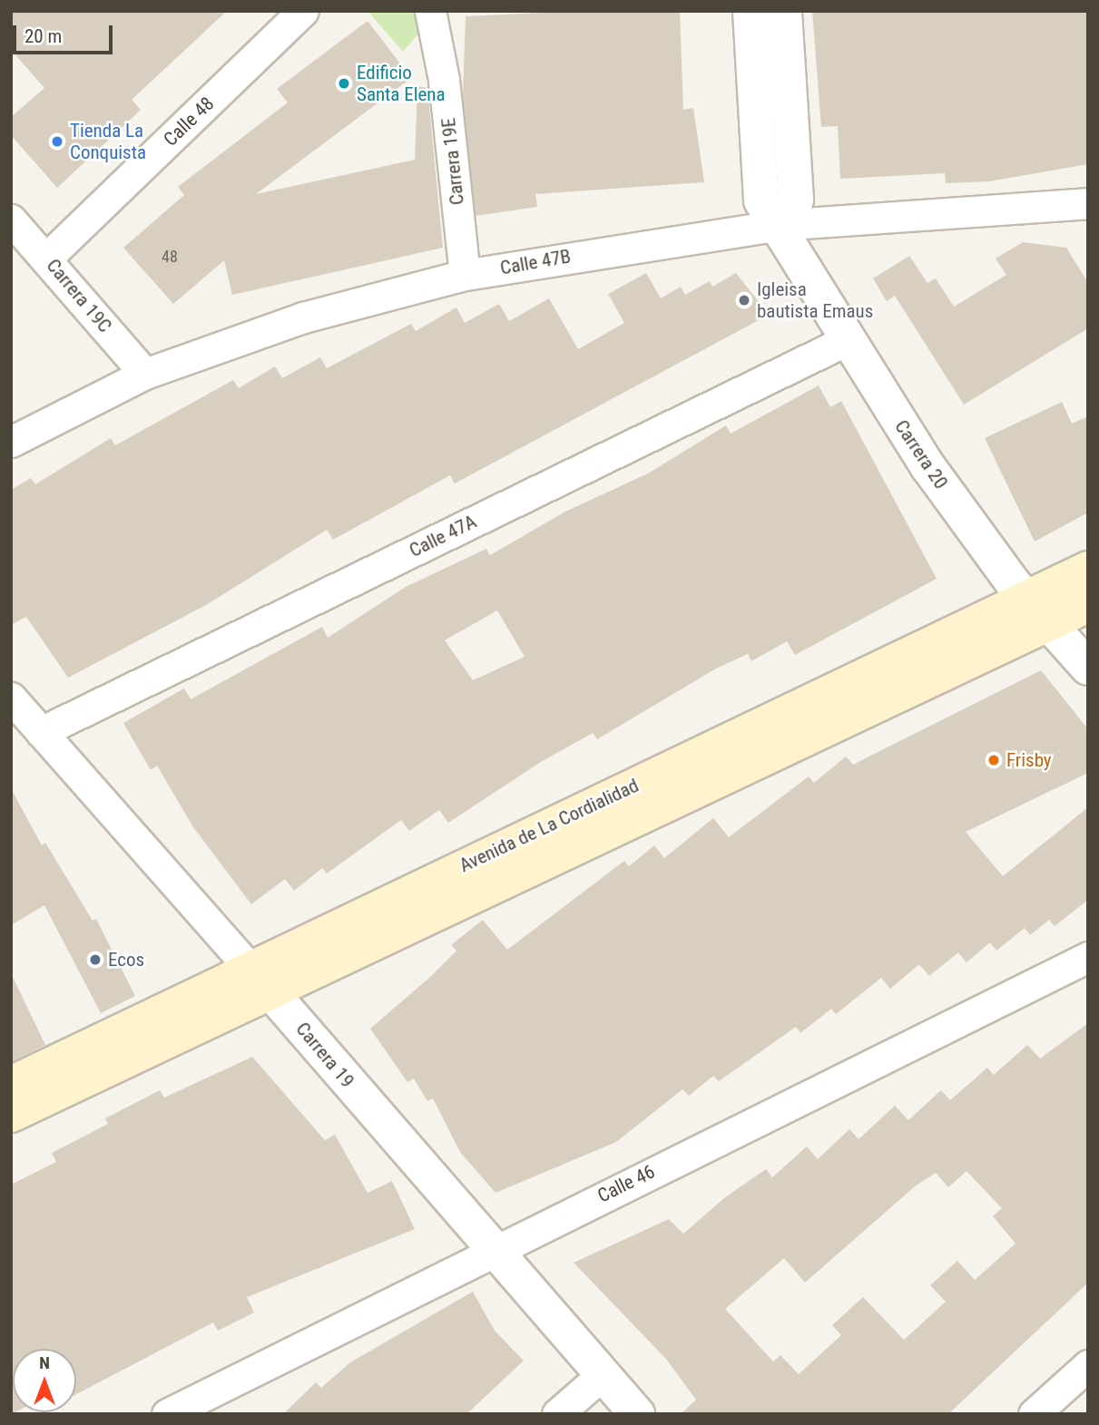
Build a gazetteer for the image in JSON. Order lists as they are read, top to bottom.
{
  "streets": {
    "main road": ["Avenida de La Cordialidad"],
    "street": [
      "Calle 48",
      "Carrera 19E",
      "Calle 47B",
      "Carrera 19C",
      "Carrera 20",
      "Calle 47A",
      "Carrera 19",
      "Calle 46"
    ]
  },
  "crossings": [
    ["Calle 48", "Carrera 19C"],
    ["Carrera 19E", "Calle 47B"],
    ["Calle 47B", "Carrera 19C"],
    ["Calle 47B", "Carrera 20"],
    ["Carrera 20", "Calle 47A"],
    ["Carrera 20", "Avenida de La Cordialidad"],
    ["Calle 47A", "Carrera 19"],
    ["Avenida de La Cordialidad", "Carrera 19"],
    ["Carrera 19", "Calle 46"]
  ],
  "places": [
    "Edificio Santa Elena",
    "Tienda La Conquista",
    "Igleisa bautista Emaus",
    "Frisby",
    "Ecos"
  ],
  "house_numbers": ["48"],
  "scale_bar": "20 m",
  "north": "top"
}
